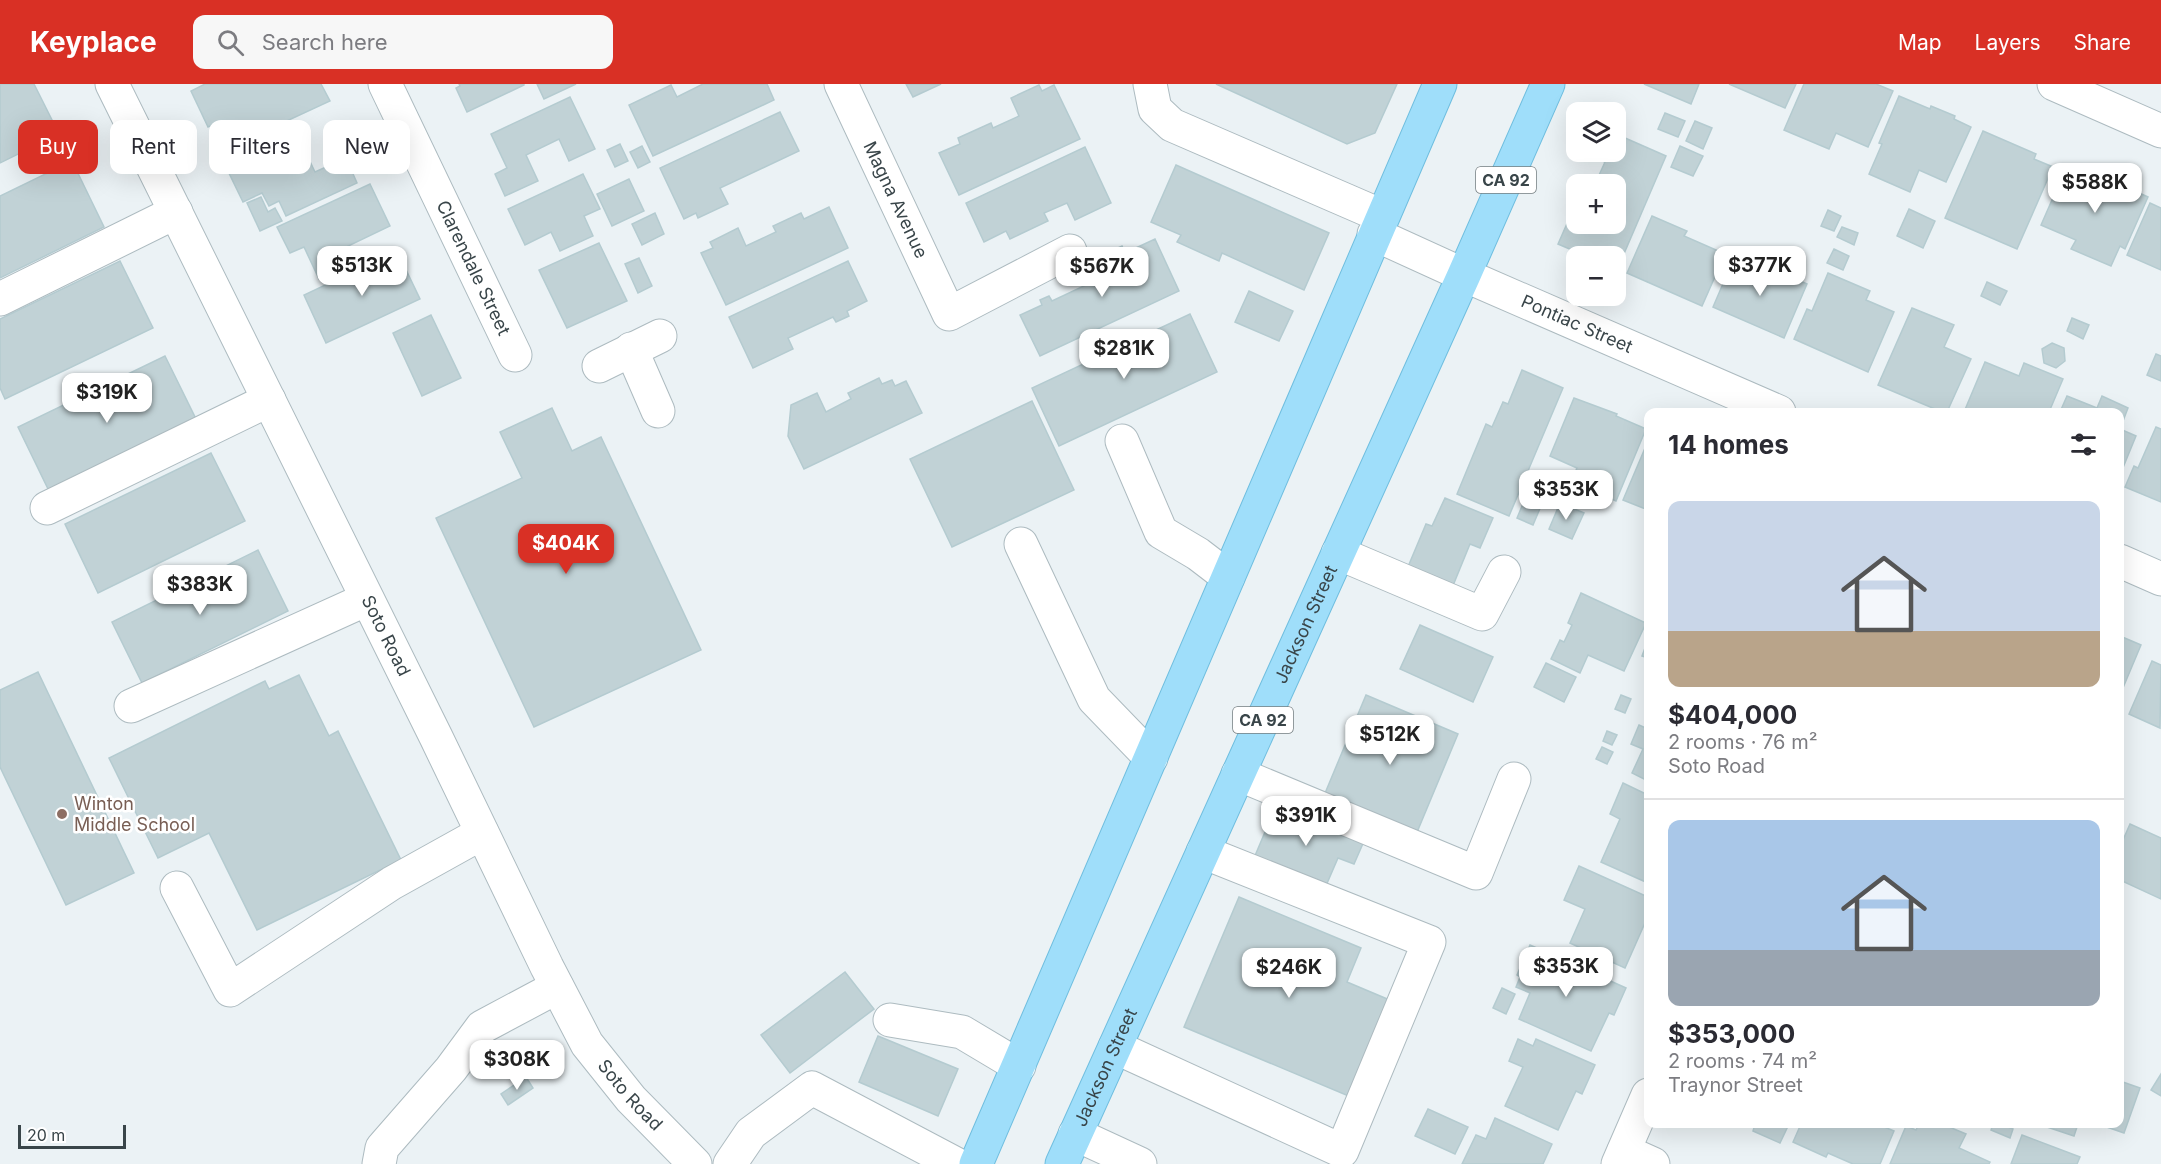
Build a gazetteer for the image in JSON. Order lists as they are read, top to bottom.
{
  "streets": {
    "main road": ["CA 92", "Jackson Street"],
    "street": [
      "Magna Avenue",
      "Clarendale Street",
      "Pontiac Street",
      "Soto Road"
    ]
  },
  "crossings": [
    ["Pontiac Street", "Jackson Street"]
  ],
  "places": ["Winton Middle School"],
  "scale_bar": "20 m",
  "page": {
    "header": "Keyplace",
    "search": "Search here",
    "nav": ["Map", "Layers", "Share"],
    "map_buttons": ["+", "−"],
    "chip": [
      "Buy",
      "Rent",
      "Filters",
      "New"
    ],
    "price": [
      "$588K",
      "$513K",
      "$377K",
      "$567K",
      "$281K",
      "$319K",
      "$353K",
      "$404K",
      "$383K",
      "$512K",
      "$391K",
      "$353K",
      "$246K",
      "$308K"
    ],
    "heading": "14 homes",
    "list": [
      {
        "name": "$404,000",
        "note": "2 rooms · 76 m² · Soto Road"
      },
      {
        "name": "$353,000",
        "note": "2 rooms · 74 m² · Traynor Street"
      }
    ],
    "scale": "20 m"
  }
}
